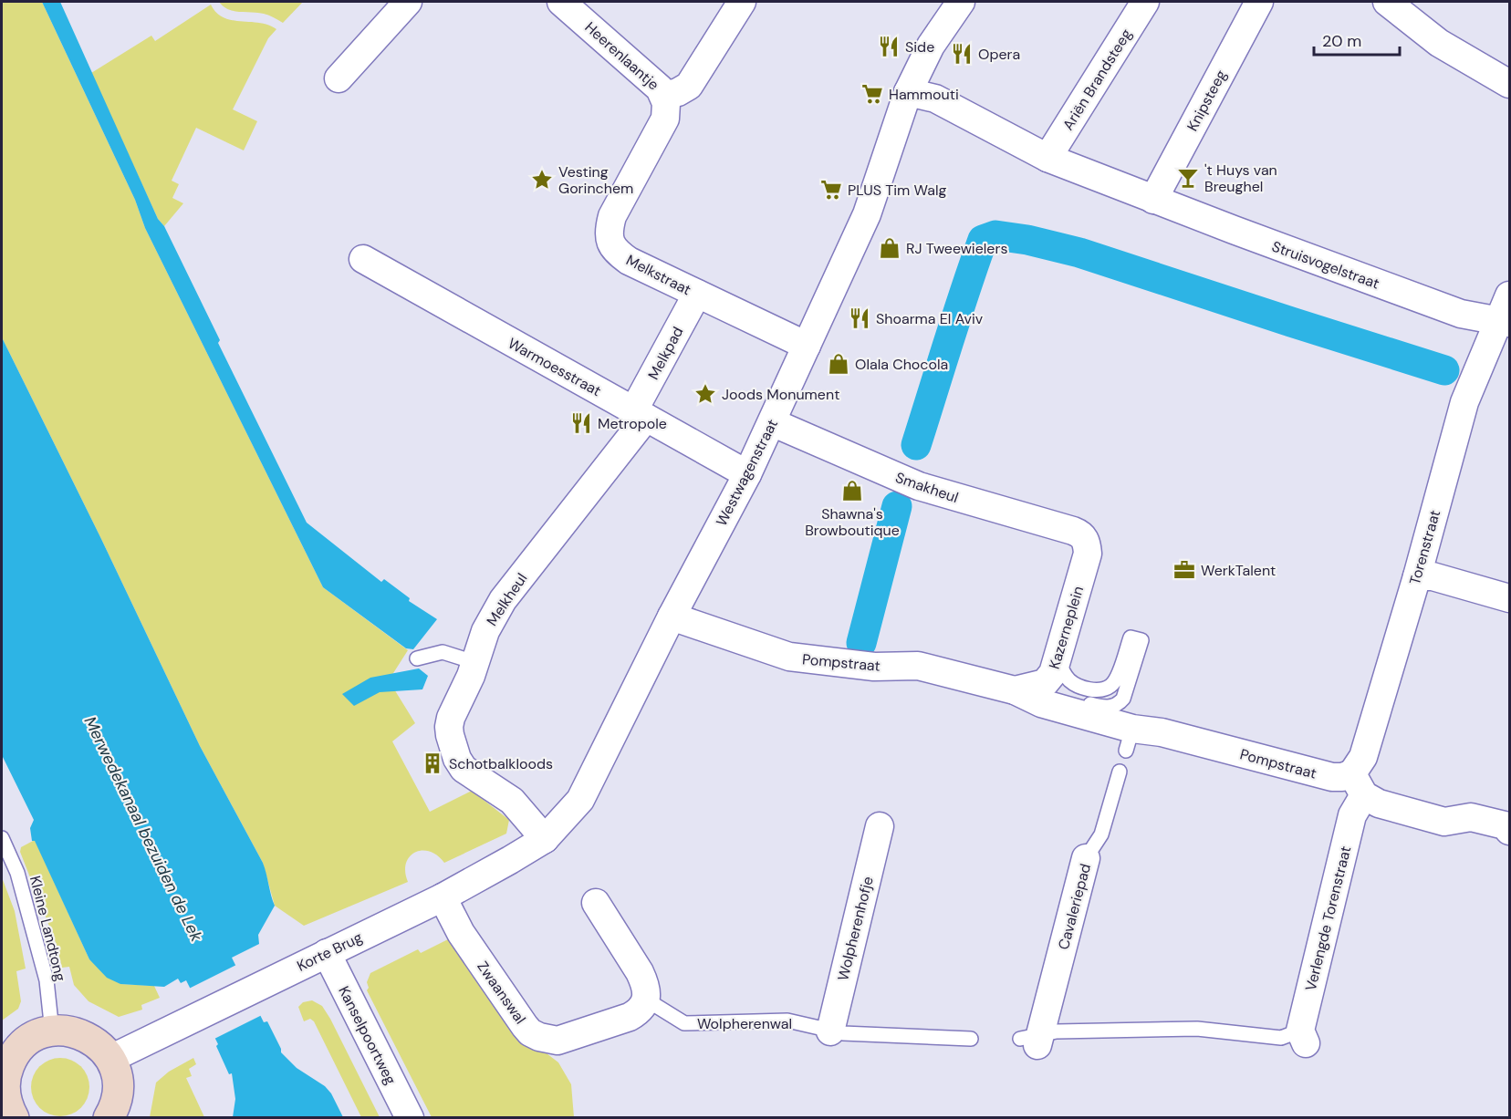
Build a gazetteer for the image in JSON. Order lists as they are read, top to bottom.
{
  "streets": {
    "street": [
      "Heerenlaantje",
      "Ariën Brandsteeg",
      "Knipsteeg",
      "Struisvogelstraat",
      "Melkstraat",
      "Melkpad",
      "Warmoesstraat",
      "Westwagenstraat",
      "Smakheul",
      "Torenstraat",
      "Melkheul",
      "Kazerneplein",
      "Pompstraat",
      "Cavaleriepad",
      "Verlengde Torenstraat",
      "Wolpherenhofje",
      "Korte Brug",
      "Zwaanswal",
      "Kanselpoortweg"
    ],
    "lane": ["Kleine Landtong", "Wolpherenwal"]
  },
  "crossings": [
    ["Heerenlaantje", "Melkstraat"],
    ["Ariën Brandsteeg", "Struisvogelstraat"],
    ["Knipsteeg", "Struisvogelstraat"],
    ["Struisvogelstraat", "Westwagenstraat"],
    ["Struisvogelstraat", "Torenstraat"],
    ["Melkstraat", "Melkpad"],
    ["Melkstraat", "Westwagenstraat"],
    ["Melkpad", "Warmoesstraat"],
    ["Melkpad", "Melkheul"],
    ["Warmoesstraat", "Westwagenstraat"],
    ["Warmoesstraat", "Melkheul"],
    ["Westwagenstraat", "Smakheul"],
    ["Westwagenstraat", "Melkheul"],
    ["Westwagenstraat", "Pompstraat"],
    ["Westwagenstraat", "Korte Brug"],
    ["Smakheul", "Kazerneplein"],
    ["Torenstraat", "Pompstraat"],
    ["Torenstraat", "Verlengde Torenstraat"],
    ["Melkheul", "Korte Brug"],
    ["Kazerneplein", "Pompstraat"],
    ["Pompstraat", "Verlengde Torenstraat"],
    ["Wolpherenhofje", "Wolpherenwal"],
    ["Korte Brug", "Zwaanswal"],
    ["Korte Brug", "Kanselpoortweg"],
    ["Zwaanswal", "Wolpherenwal"]
  ],
  "water": ["Merwedekanaal bezuiden de Lek"],
  "places": {
    "restaurant": [
      "Side",
      "Opera",
      "Shoarma El Aviv",
      "Metropole"
    ],
    "supermarket": ["Hammouti", "PLUS Tim Walg"],
    "bar": ["'t Huys van Breughel"],
    "place": ["Vesting Gorinchem", "Joods Monument"],
    "shop": ["RJ Tweewielers", "Olala Chocola", "Shawna's Browboutique"],
    "office": ["WerkTalent"],
    "building": ["Schotbalkloods"]
  },
  "scale_bar": "20 m"
}
